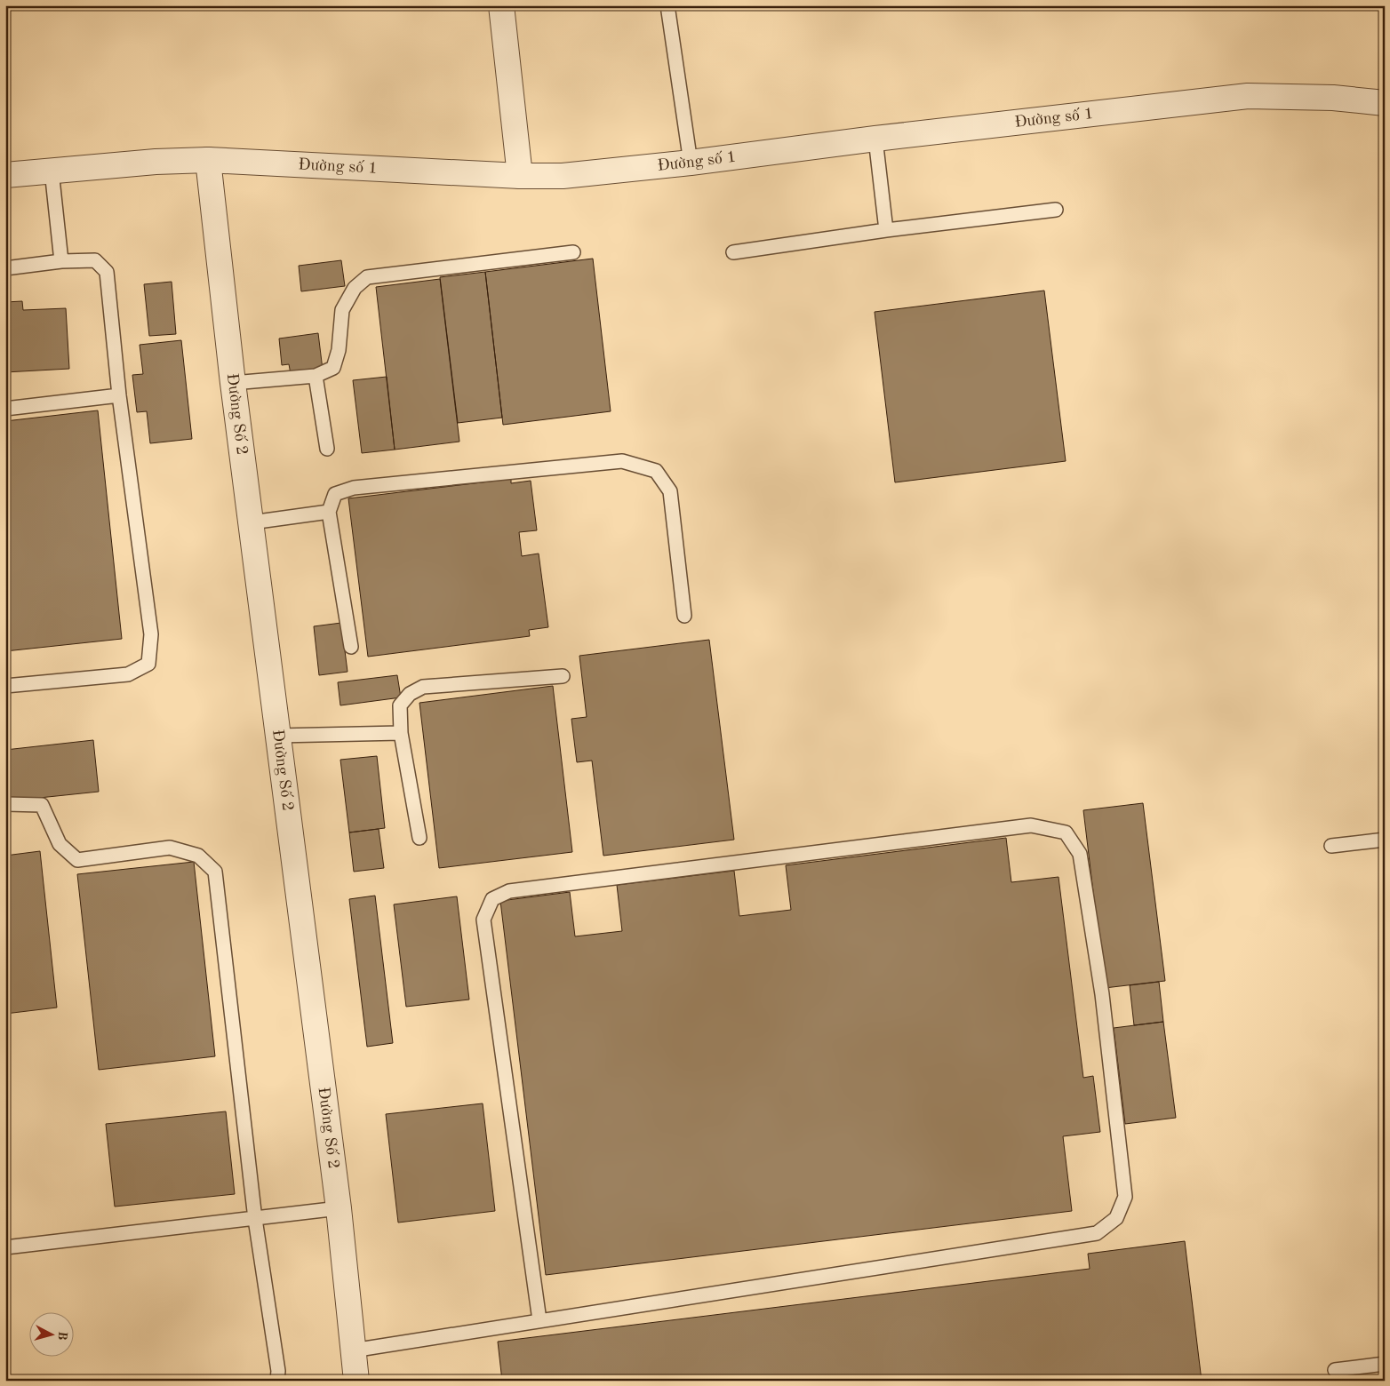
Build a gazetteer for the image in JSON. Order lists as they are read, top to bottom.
{
  "streets": {
    "street": ["Đường số 1", "Đường Số 2"]
  },
  "crossings": [
    ["Đường số 1", "Đường Số 2"]
  ],
  "north": "right"
}
